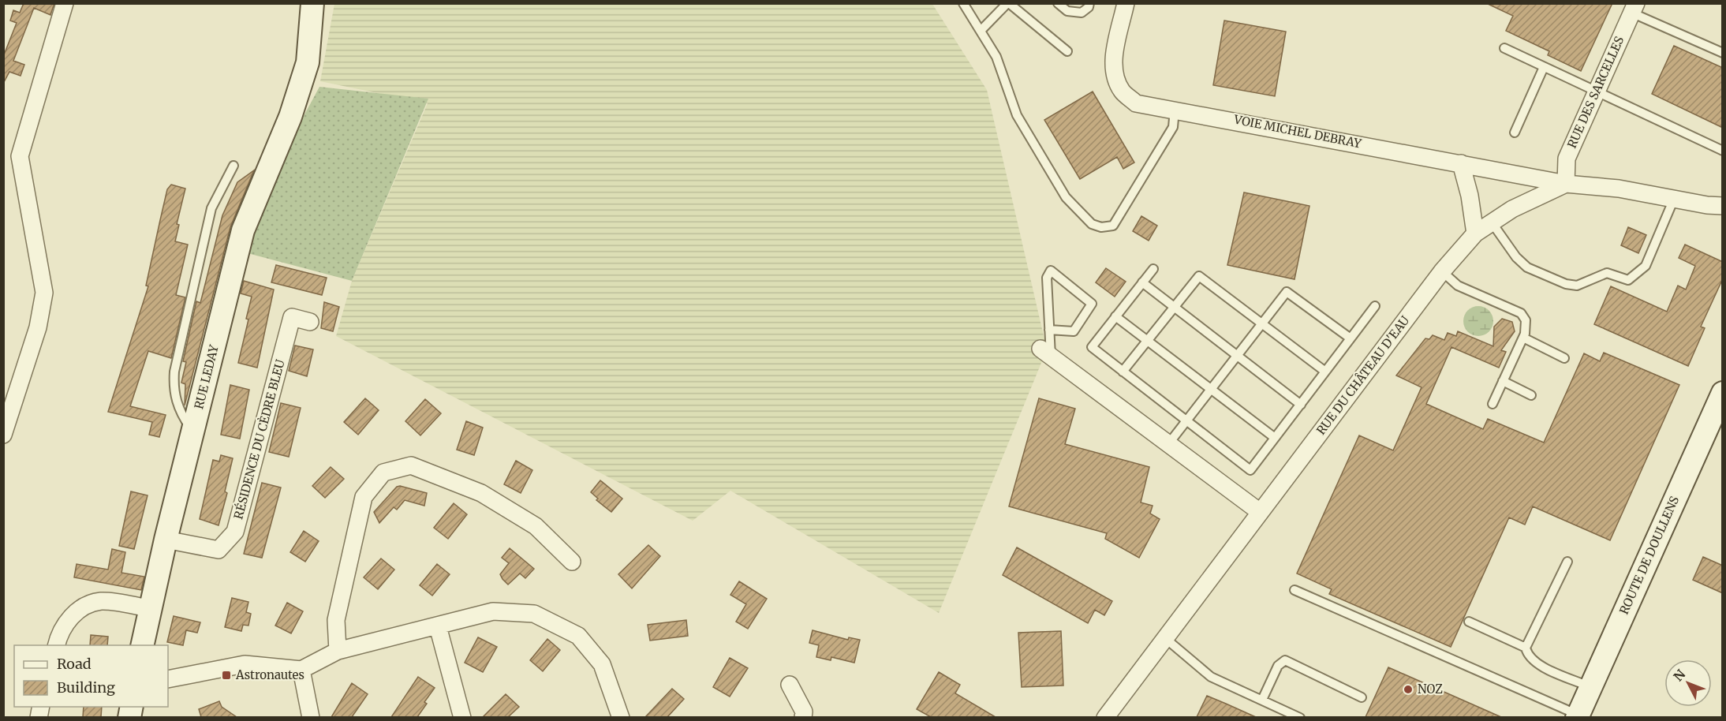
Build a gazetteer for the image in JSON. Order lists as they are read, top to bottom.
{
  "streets": {
    "main road": ["RUE LEDAY", "ROUTE DE DOULLENS"],
    "street": [
      "RUE DES SARCELLES",
      "VOIE MICHEL DEBRAY",
      "RUE DU CHÂTEAU D'EAU",
      "RÉSIDENCE DU CÈDRE BLEU"
    ]
  },
  "crossings": [
    ["RUE DES SARCELLES", "VOIE MICHEL DEBRAY"],
    ["RUE DES SARCELLES", "RUE DU CHÂTEAU D'EAU"],
    ["VOIE MICHEL DEBRAY", "RUE DU CHÂTEAU D'EAU"],
    ["RUE LEDAY", "RÉSIDENCE DU CÈDRE BLEU"]
  ],
  "places": {
    "transit": ["Astronautes"],
    "other": ["NOZ"]
  },
  "legend": ["Road", "Building"],
  "north": "top left"
}
